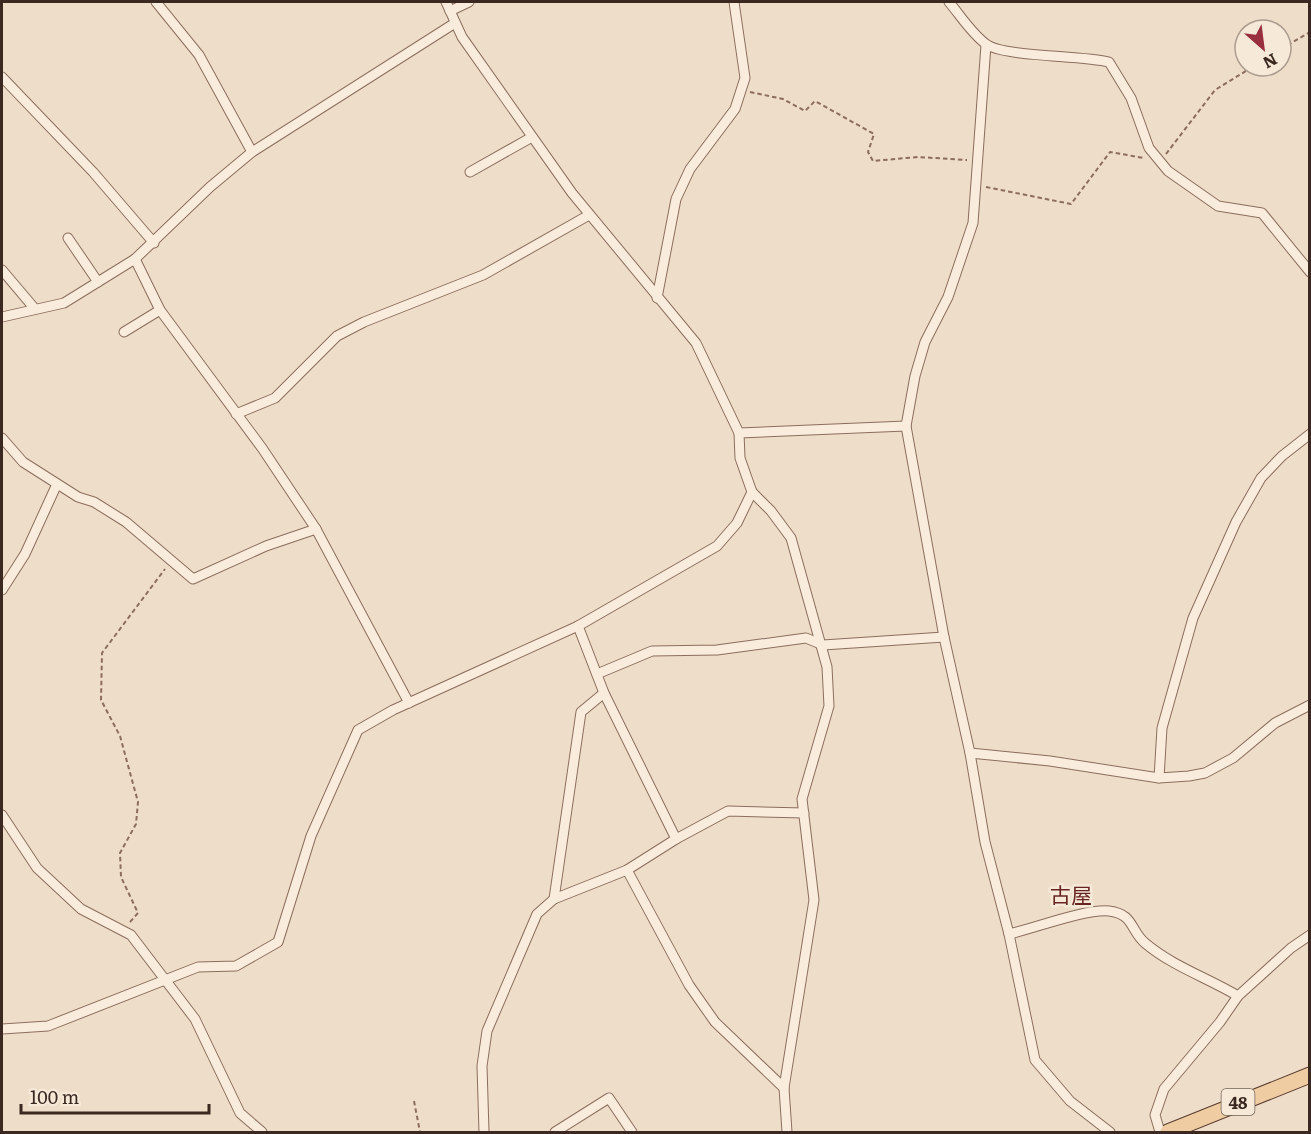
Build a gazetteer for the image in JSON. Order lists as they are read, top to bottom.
{
  "streets": {
    "main road": ["48"]
  },
  "districts": ["古屋"],
  "scale_bar": "100 m",
  "north": "bottom right"
}
